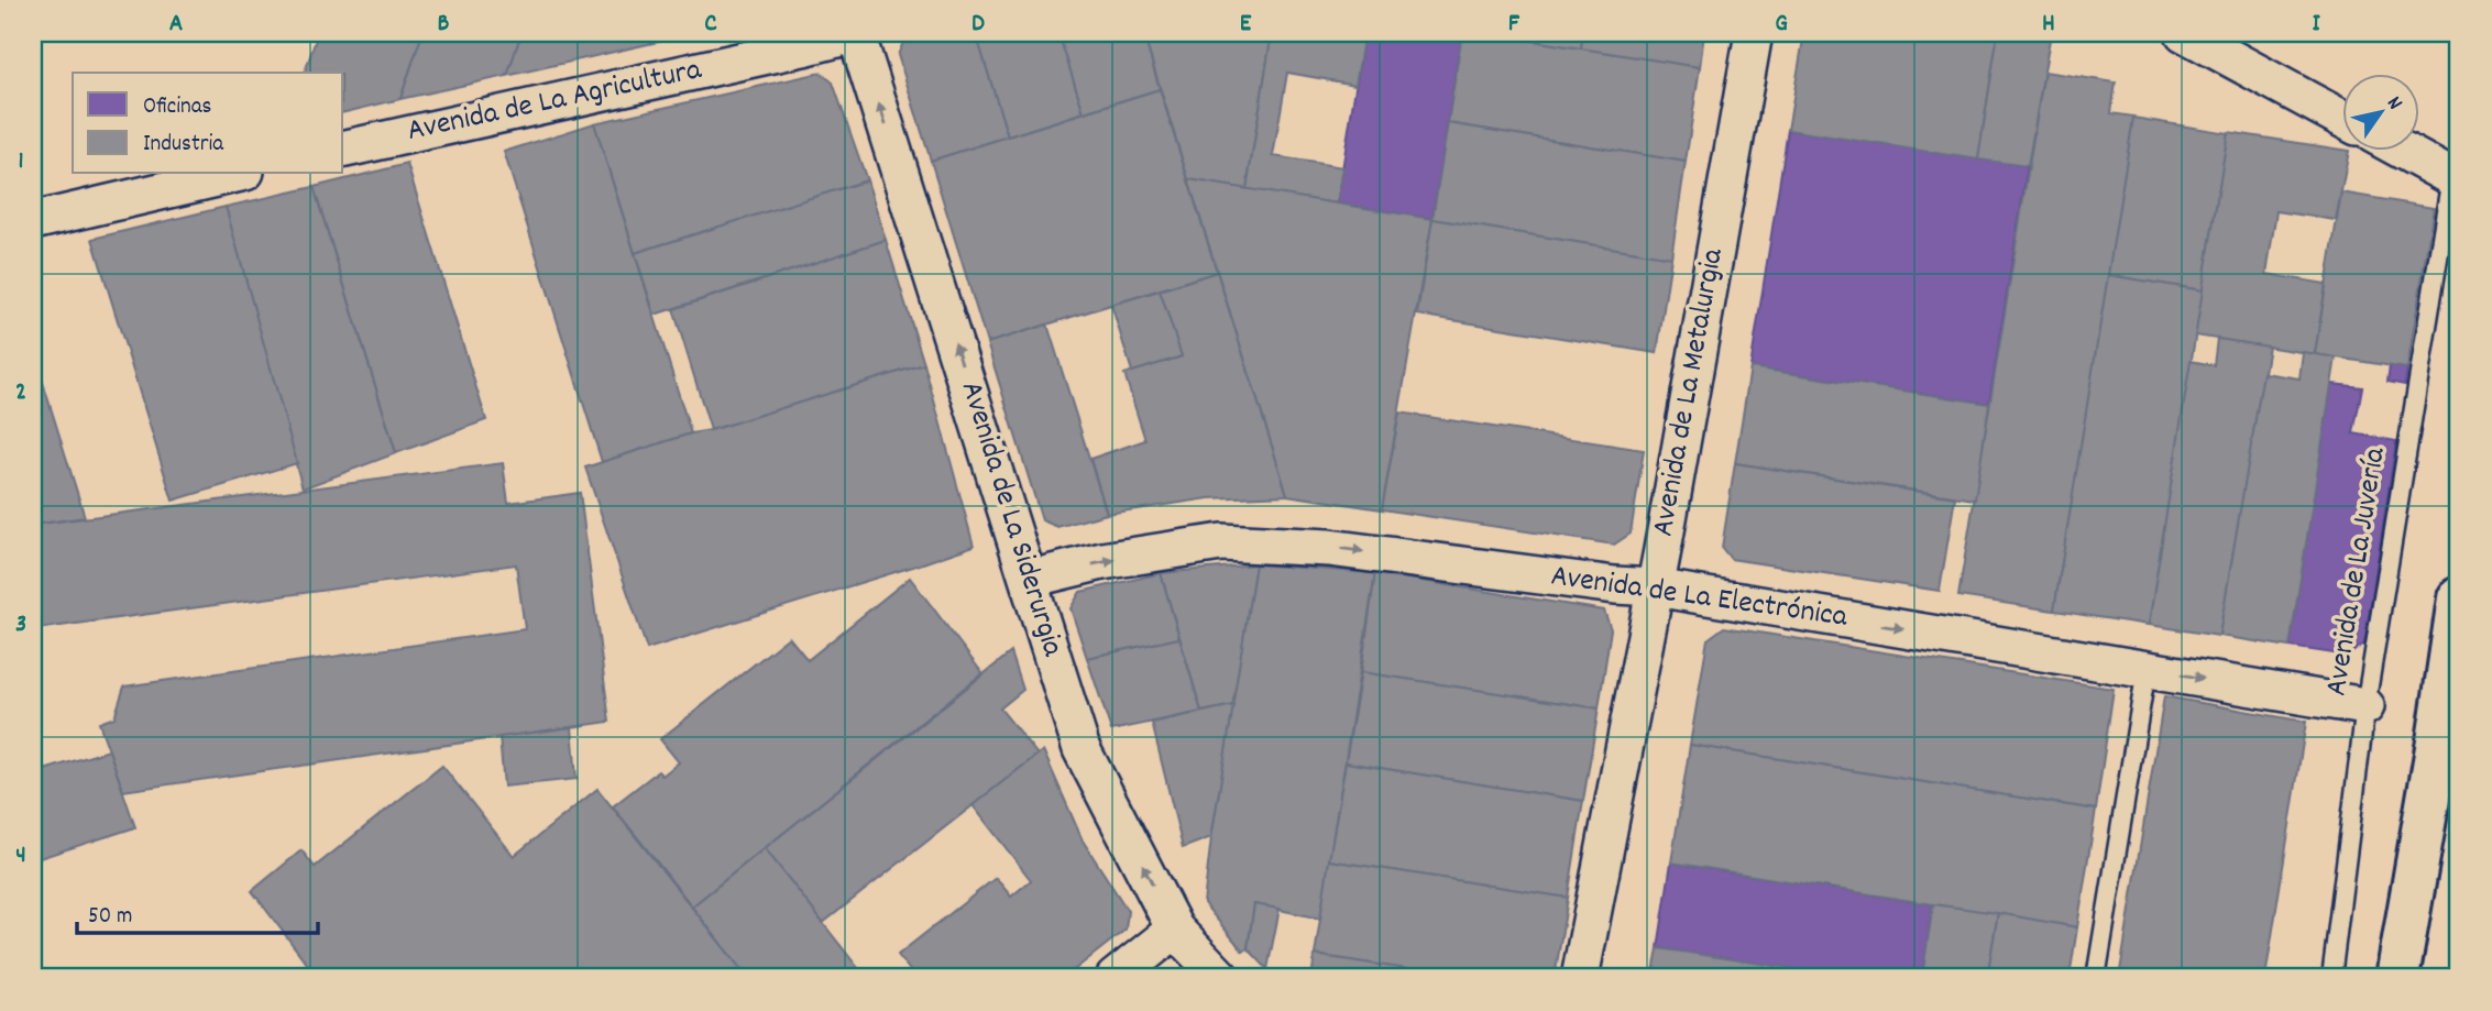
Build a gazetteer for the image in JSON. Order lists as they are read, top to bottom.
{
  "streets": {
    "street": [
      "Avenida de La Agricultura",
      "Avenida de La Metalurgia",
      "Avenida de La Siderurgia",
      "Avenida de La Electrónica"
    ],
    "lane": ["Avenida de La Juvería"]
  },
  "crossings": [
    ["Avenida de La Agricultura", "Avenida de La Siderurgia"],
    ["Avenida de La Metalurgia", "Avenida de La Electrónica"],
    ["Avenida de La Siderurgia", "Avenida de La Electrónica"],
    ["Avenida de La Juvería", "Avenida de La Electrónica"]
  ],
  "one_way": ["Avenida de La Siderurgia", "Avenida de La Electrónica"],
  "legend": ["Oficinas", "Industria"],
  "scale_bar": "50 m",
  "north": "top right",
  "grid": {
    "columns": [
      "A",
      "B",
      "C",
      "D",
      "E",
      "F",
      "G",
      "H",
      "I"
    ],
    "rows": [
      "1",
      "2",
      "3",
      "4"
    ]
  }
}
